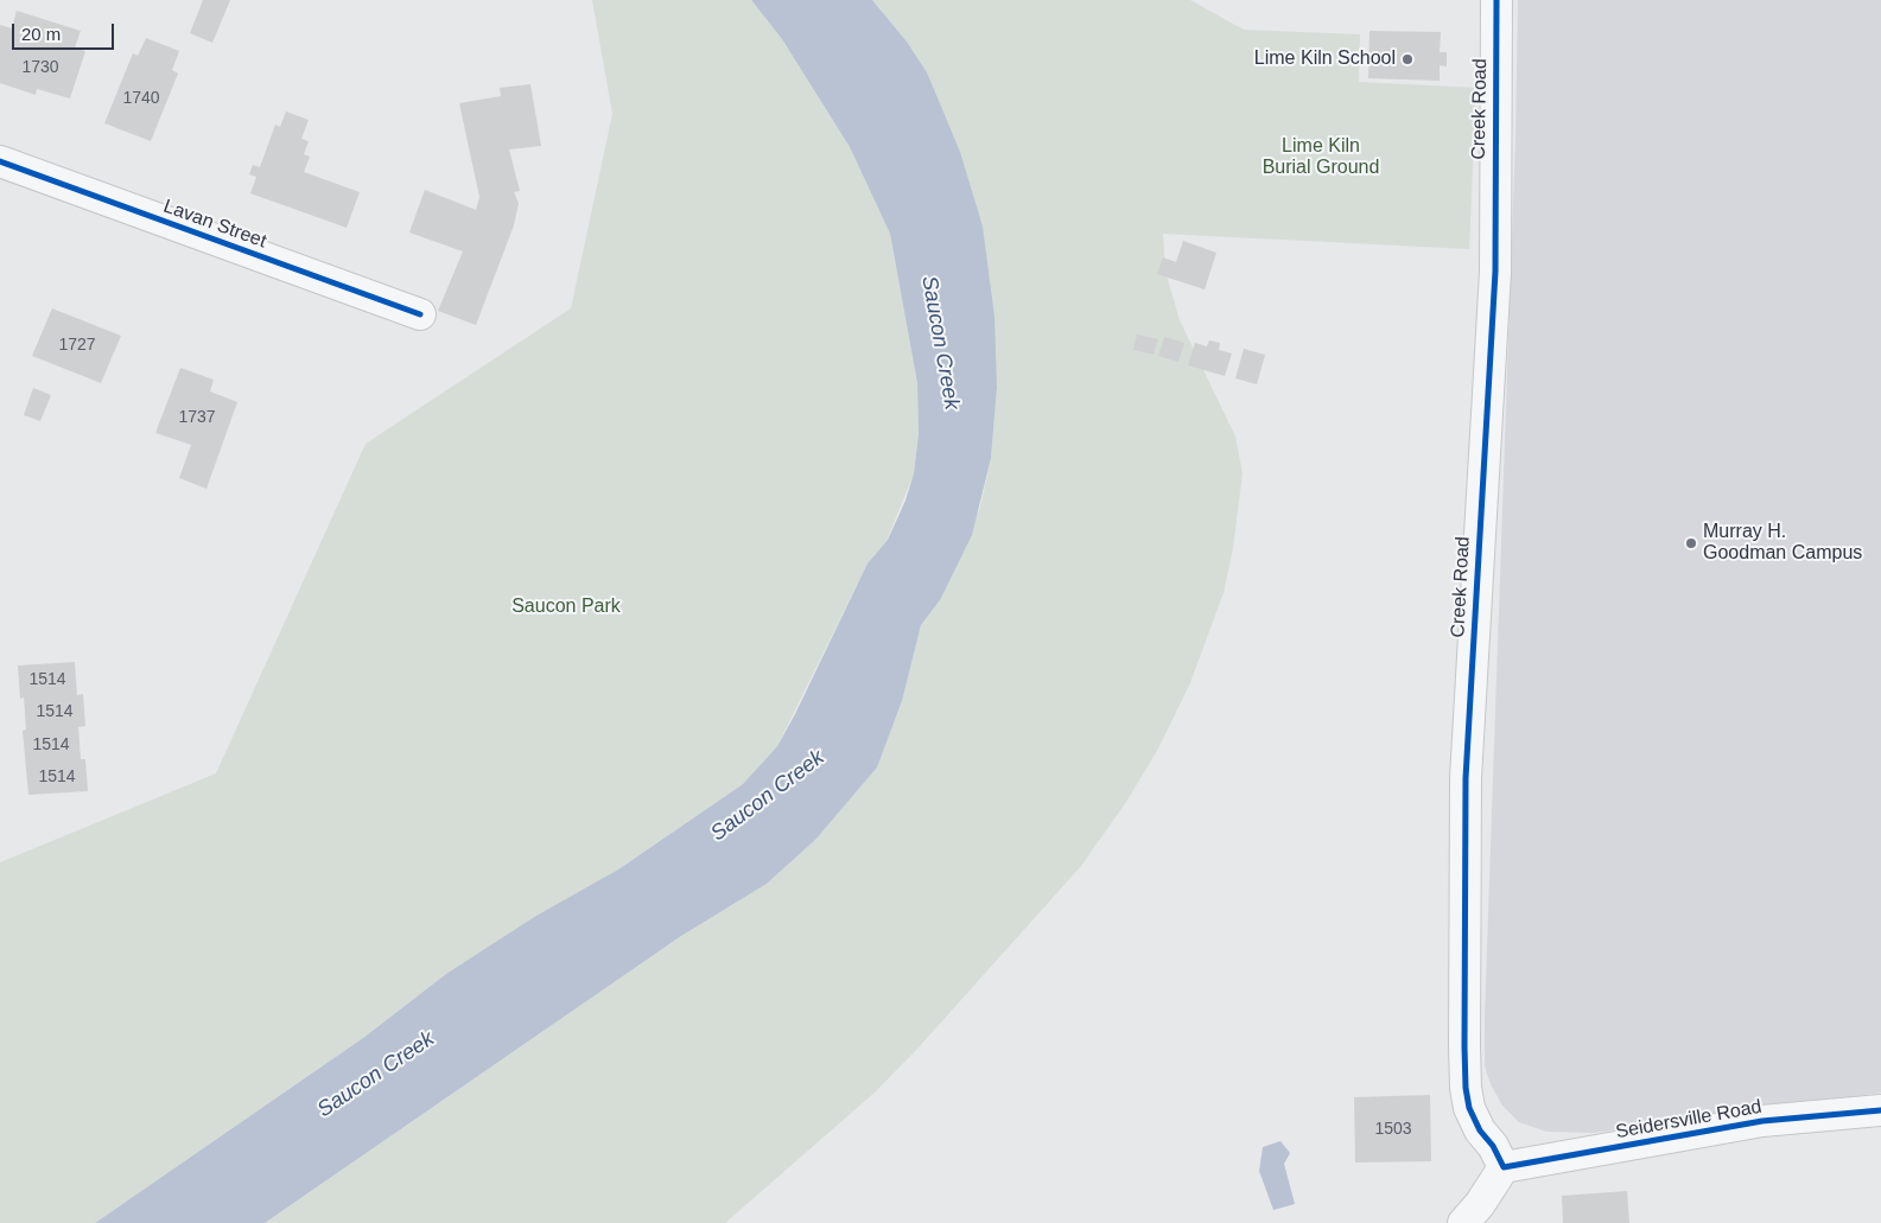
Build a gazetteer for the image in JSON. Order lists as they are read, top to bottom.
{
  "streets": {
    "street": ["Creek Road", "Lavan Street", "Seidersville Road"]
  },
  "crossings": [
    ["Creek Road", "Seidersville Road"]
  ],
  "water": ["Saucon Creek"],
  "parks": ["Lime Kiln Burial Ground", "Saucon Park"],
  "places": ["Lime Kiln School", "Murray H. Goodman Campus"],
  "house_numbers": [
    "1730",
    "1740",
    "1727",
    "1737",
    "1514",
    "1514",
    "1514",
    "1514",
    "1503"
  ],
  "scale_bar": "20 m"
}
